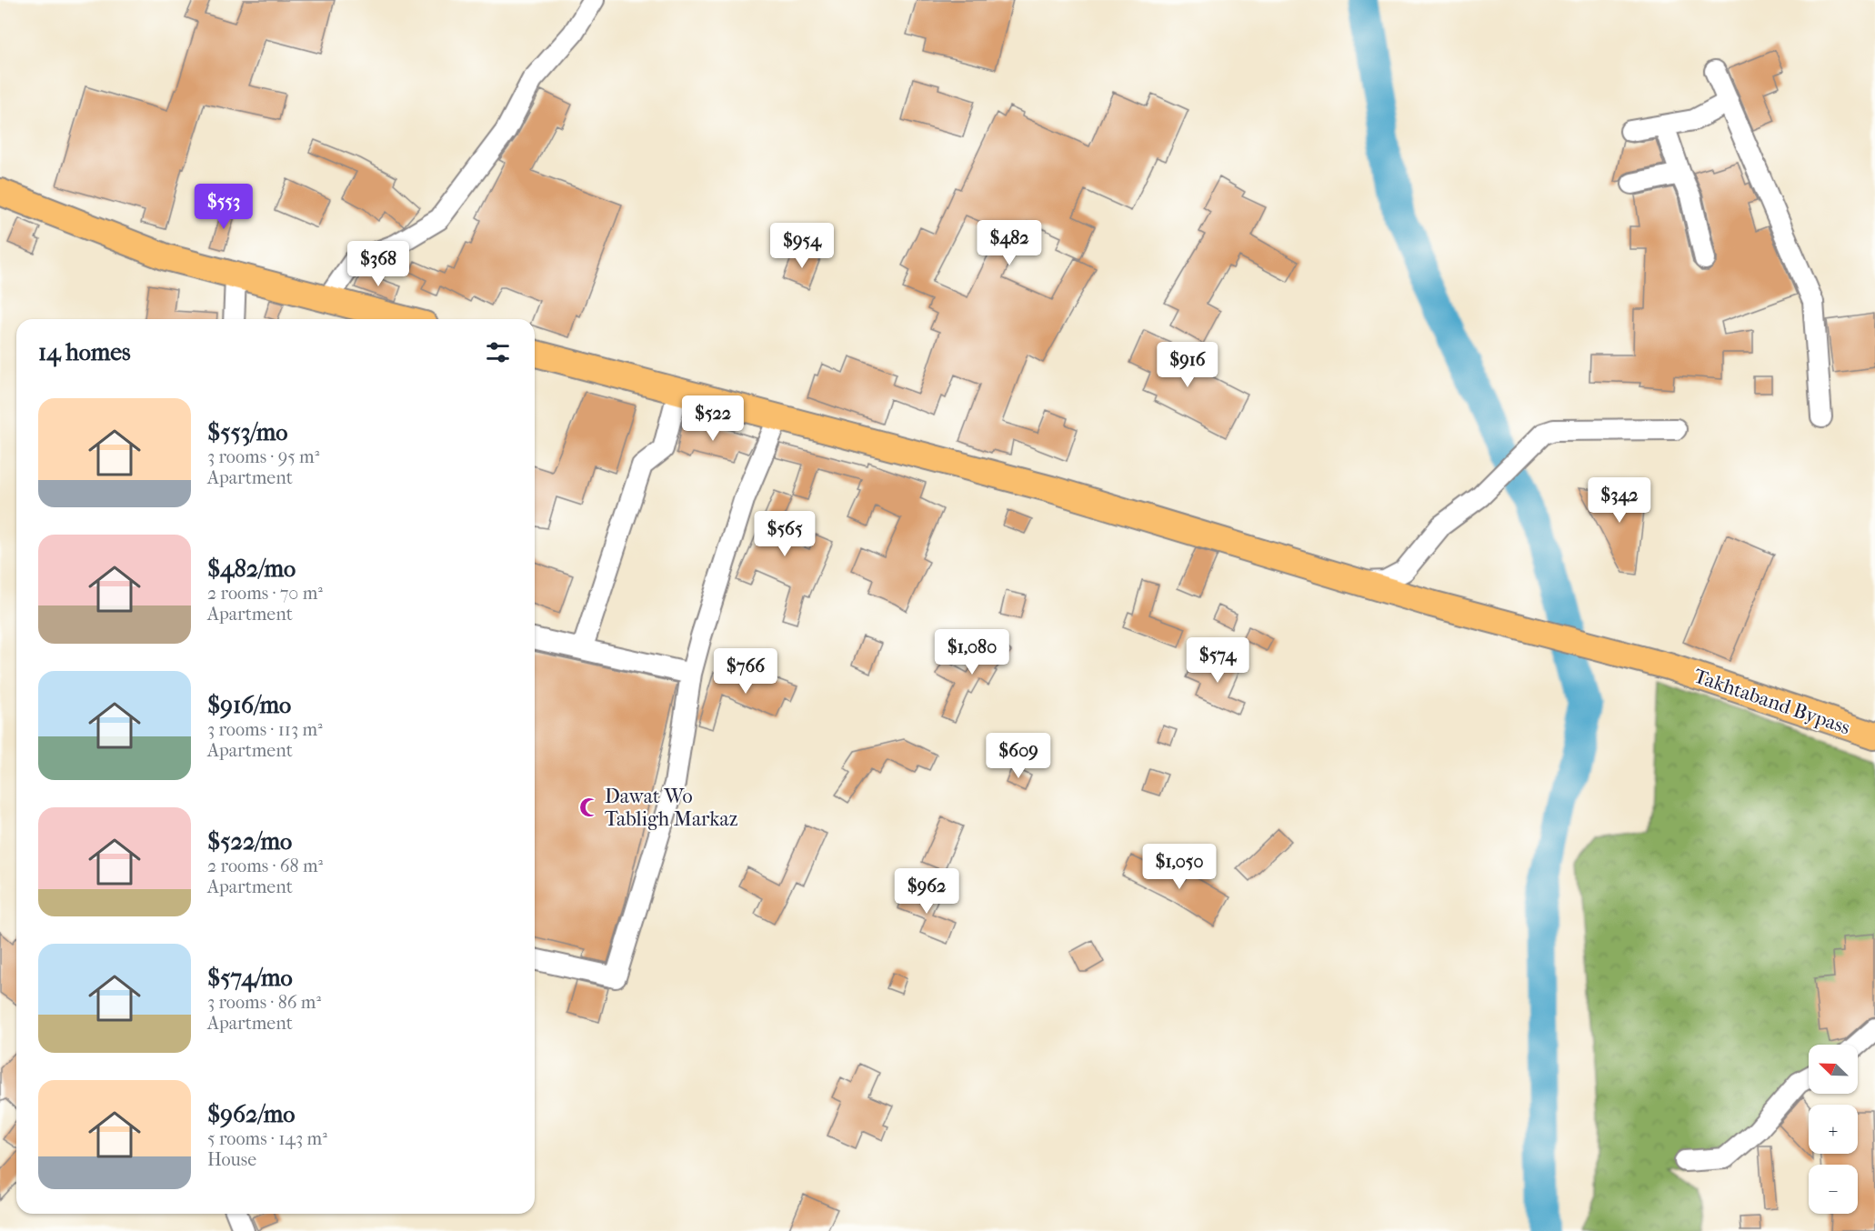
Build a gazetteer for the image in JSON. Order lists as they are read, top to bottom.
{
  "streets": {
    "main road": ["Takhtaband Bypass"]
  },
  "places": {
    "mosque": ["Dawat Wo Tabligh Markaz"]
  },
  "north": "top left",
  "page": {
    "price": [
      "$553",
      "$482",
      "$954",
      "$368",
      "$916",
      "$522",
      "$342",
      "$565",
      "$1,080",
      "$574",
      "$766",
      "$609",
      "$1,050",
      "$962"
    ],
    "heading": "14 homes",
    "list": [
      {
        "name": "$553/mo",
        "note": "3 rooms · 95 m² · Apartment"
      },
      {
        "name": "$482/mo",
        "note": "2 rooms · 70 m² · Apartment"
      },
      {
        "name": "$916/mo",
        "note": "3 rooms · 113 m² · Apartment"
      },
      {
        "name": "$522/mo",
        "note": "2 rooms · 68 m² · Apartment"
      },
      {
        "name": "$574/mo",
        "note": "3 rooms · 86 m² · Apartment"
      },
      {
        "name": "$962/mo",
        "note": "5 rooms · 143 m² · House"
      }
    ],
    "map_buttons": ["+", "−"]
  }
}
